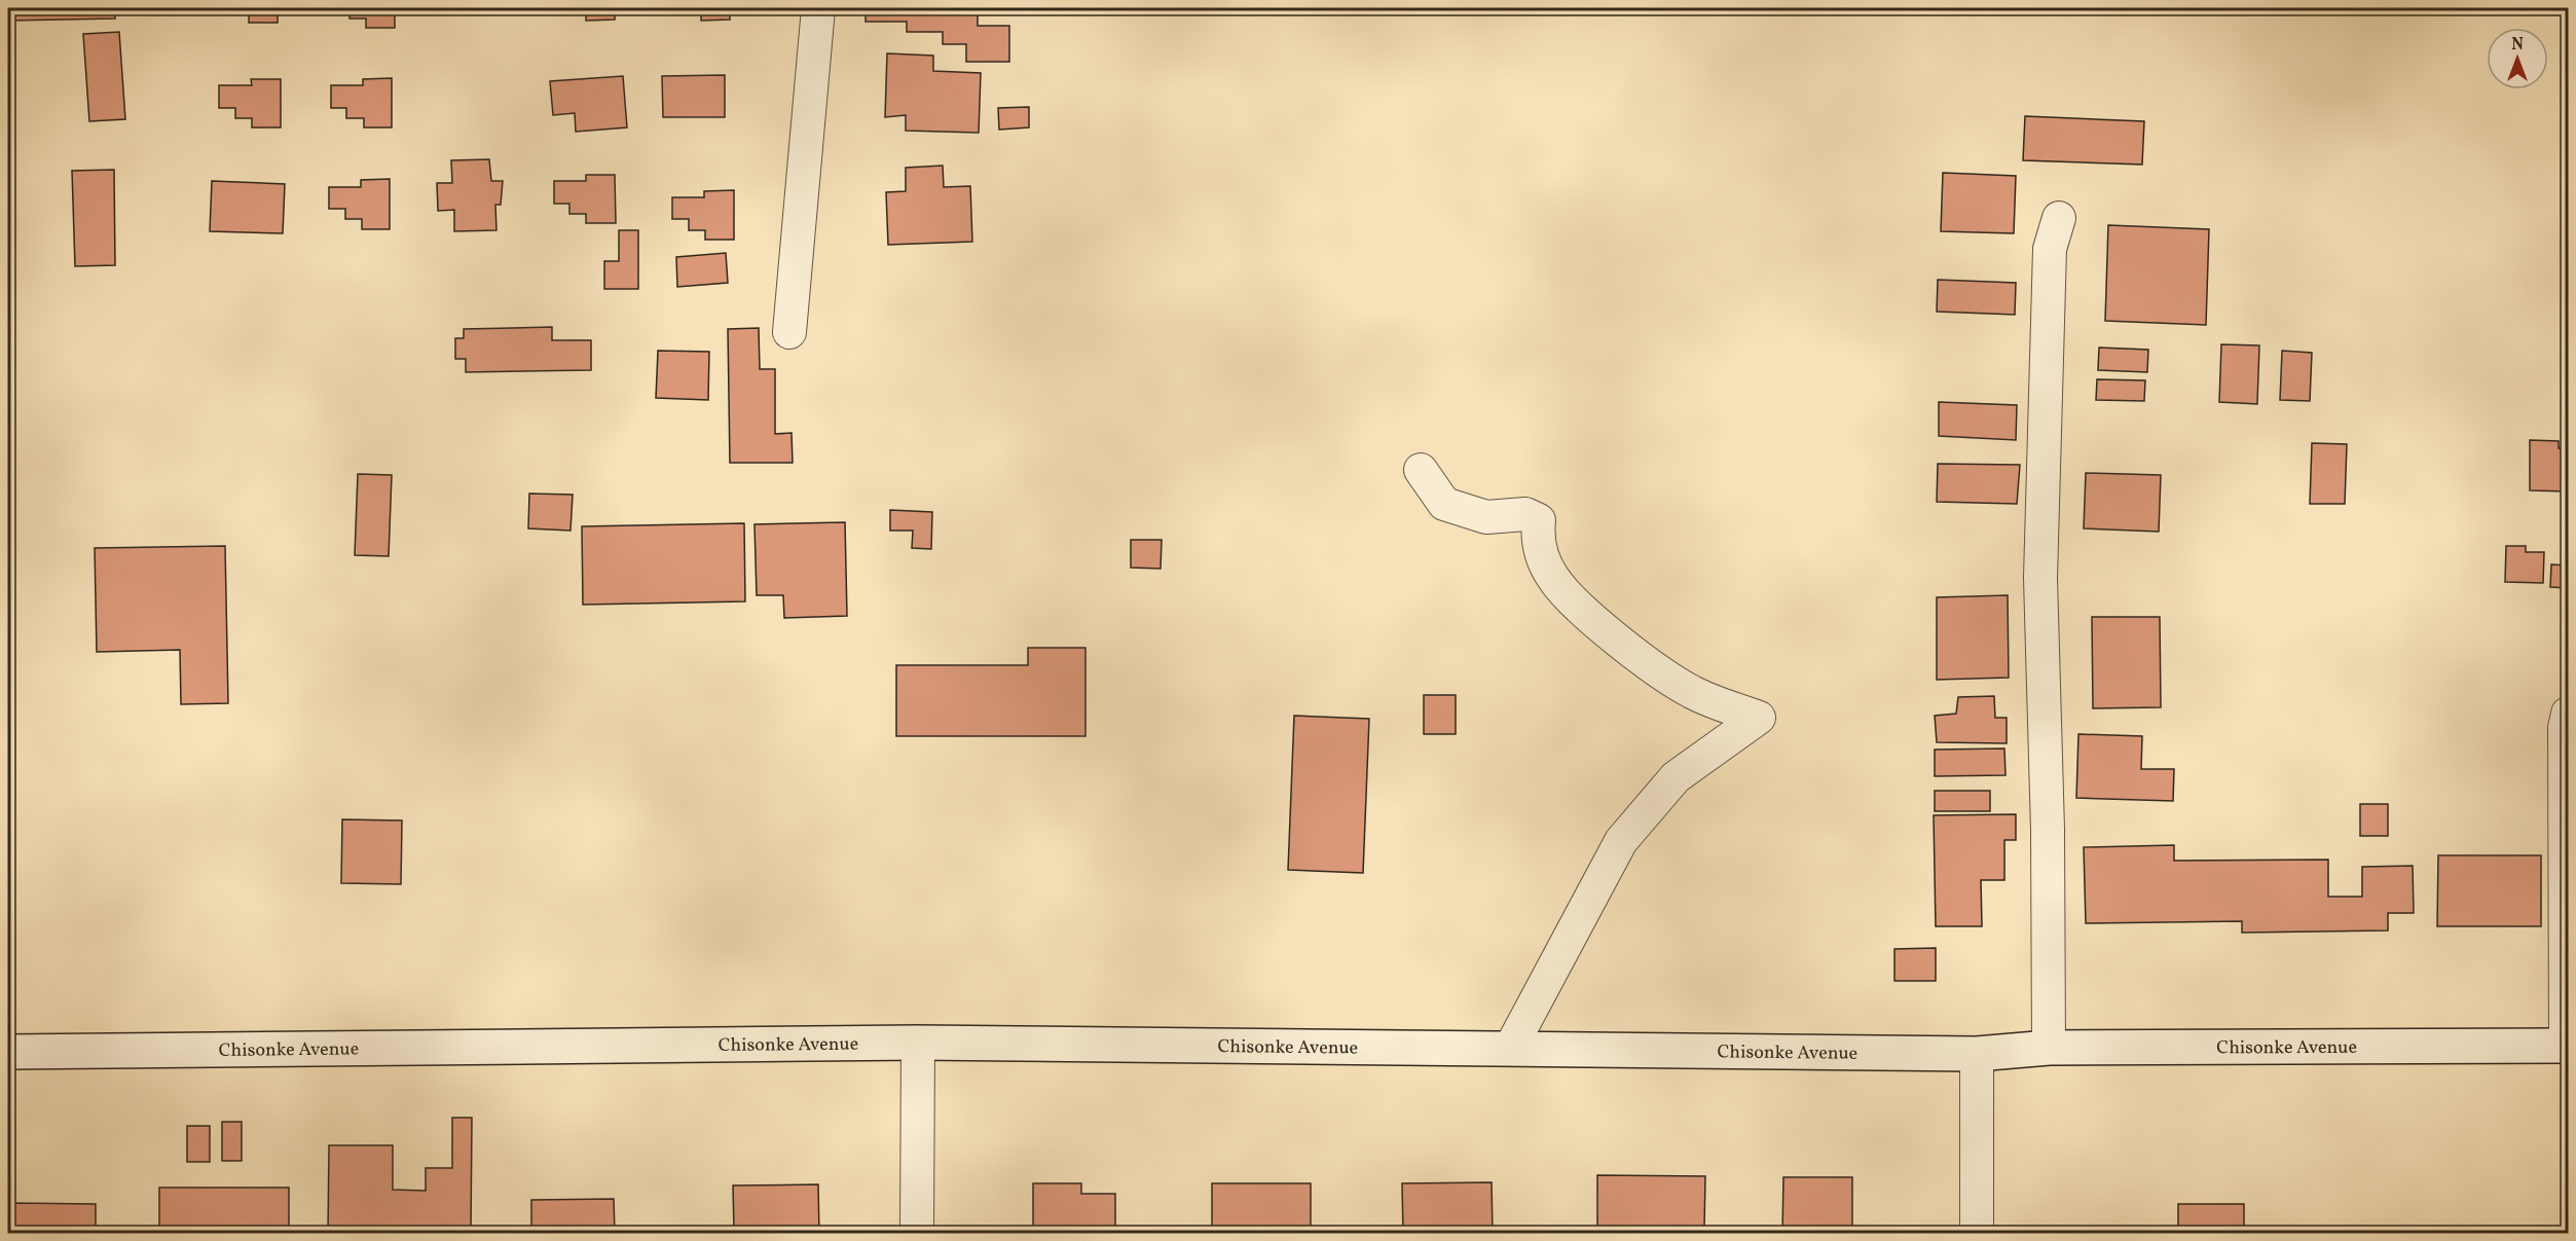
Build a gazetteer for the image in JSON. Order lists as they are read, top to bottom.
{
  "streets": {
    "street": ["Chisonke Avenue"]
  },
  "north": "top"
}
